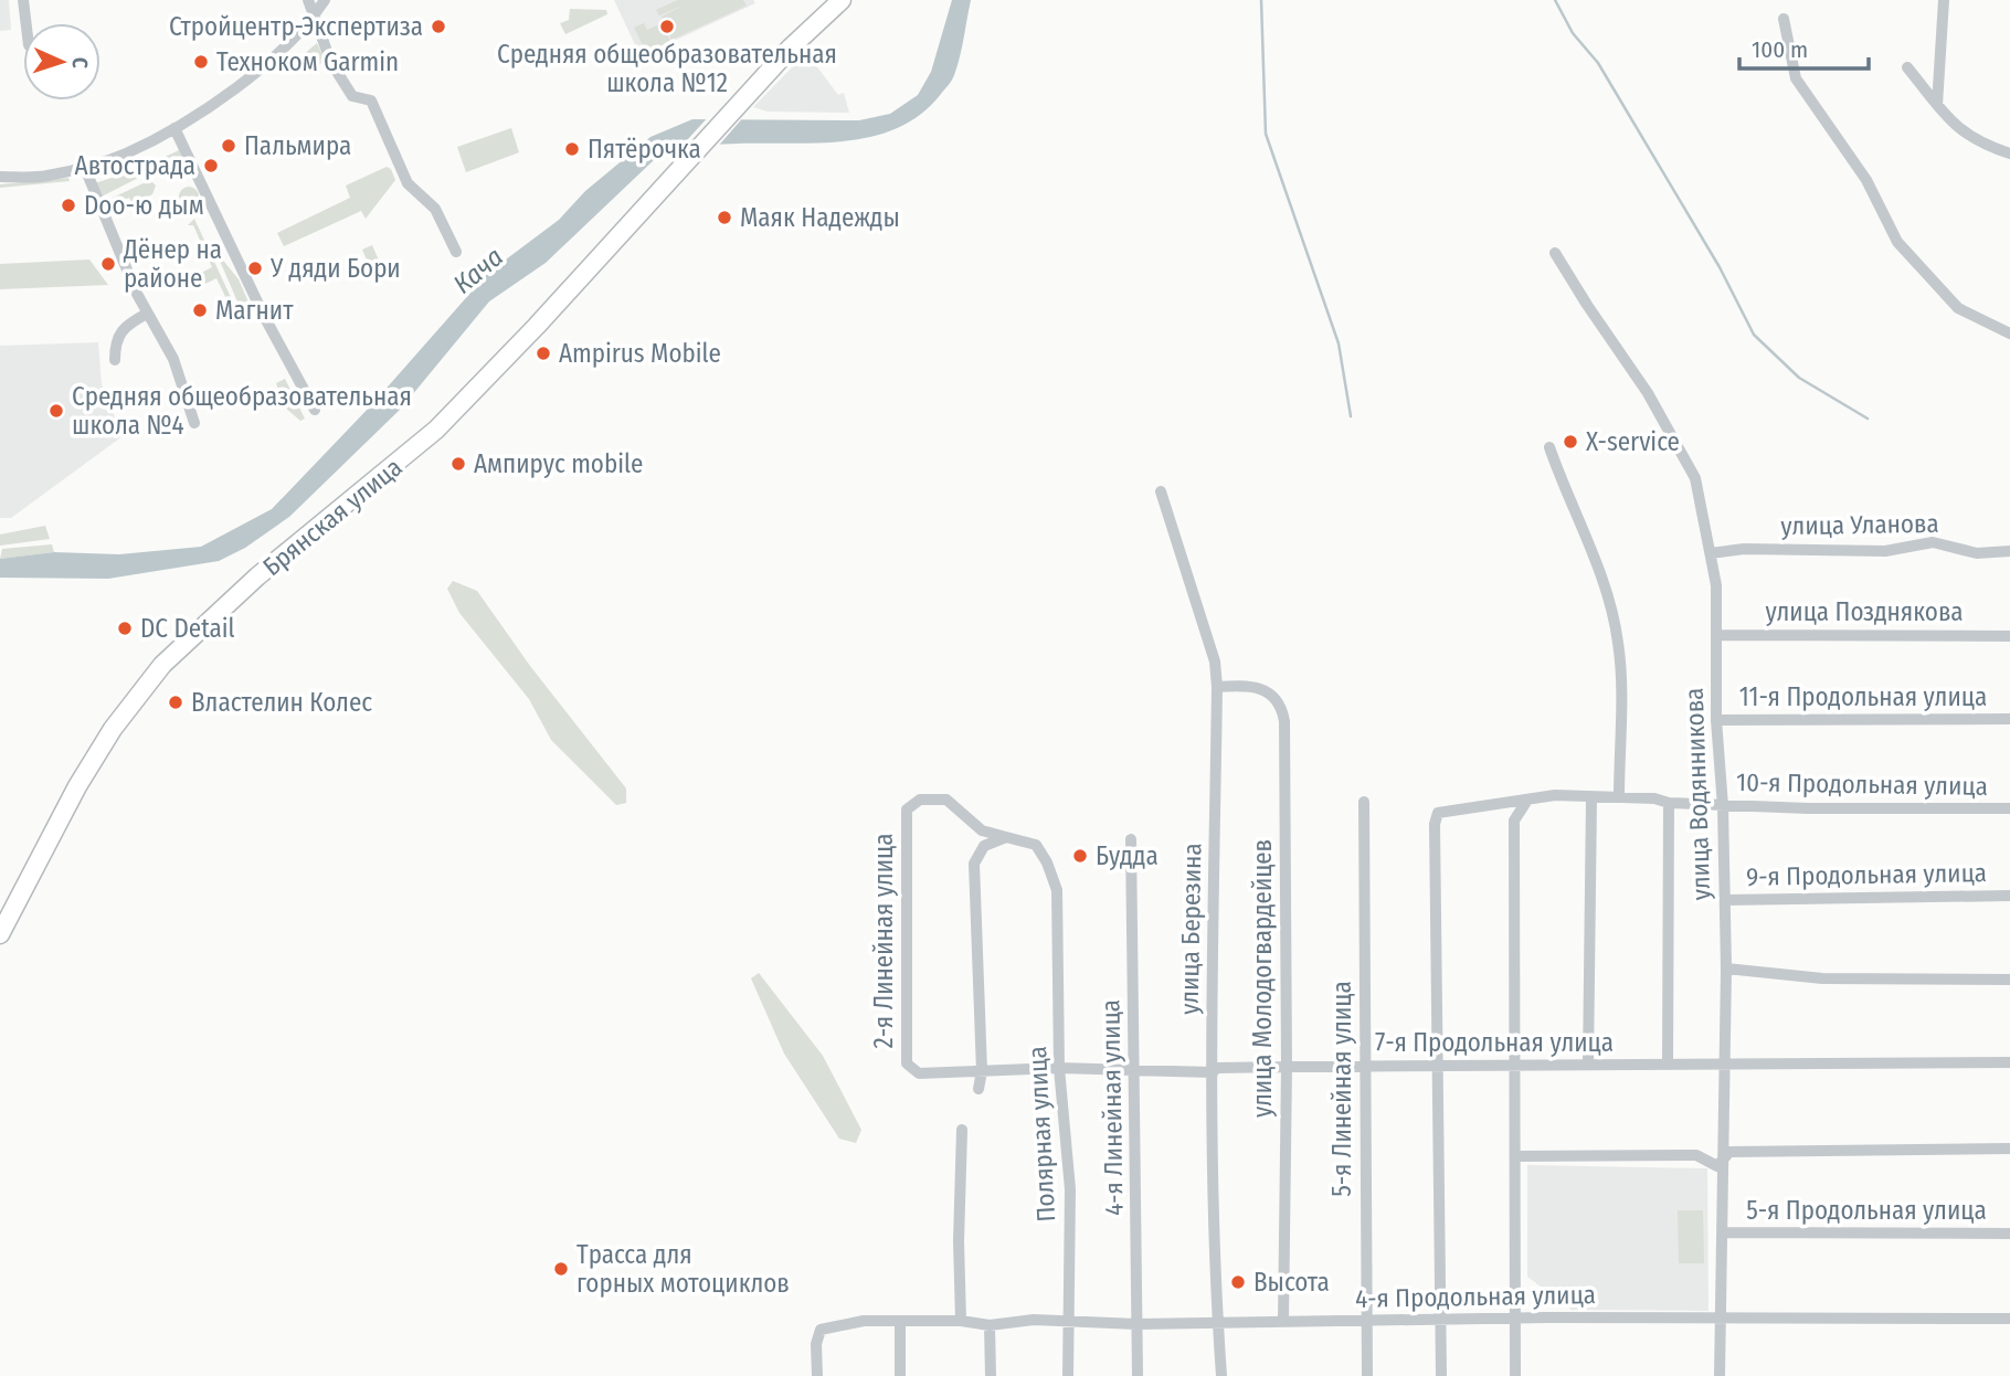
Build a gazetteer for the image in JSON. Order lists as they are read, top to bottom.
{
  "streets": {
    "highway": ["Брянская улица"],
    "street": [
      "улица Уланова",
      "улица Позднякова",
      "11-я Продольная улица",
      "10-я Продольная улица",
      "улица Водянникова",
      "9-я Продольная улица",
      "улица Березина",
      "2-я Линейная улица",
      "улица Молодогвардейцев",
      "7-я Продольная улица",
      "5-я Линейная улица",
      "4-я Линейная улица",
      "Полярная улица",
      "5-я Продольная улица",
      "4-я Продольная улица"
    ]
  },
  "crossings": [
    ["улица Уланова", "улица Водянникова"],
    ["улица Позднякова", "улица Водянникова"],
    ["11-я Продольная улица", "улица Водянникова"],
    ["10-я Продольная улица", "улица Водянникова"],
    ["10-я Продольная улица", "7-я Продольная улица"],
    ["улица Водянникова", "9-я Продольная улица"],
    ["улица Водянникова", "7-я Продольная улица"],
    ["улица Водянникова", "5-я Продольная улица"],
    ["улица Водянникова", "4-я Продольная улица"],
    ["улица Березина", "улица Молодогвардейцев"],
    ["улица Березина", "7-я Продольная улица"],
    ["улица Березина", "4-я Продольная улица"],
    ["2-я Линейная улица", "7-я Продольная улица"],
    ["2-я Линейная улица", "Полярная улица"],
    ["улица Молодогвардейцев", "7-я Продольная улица"],
    ["улица Молодогвардейцев", "4-я Продольная улица"],
    ["7-я Продольная улица", "5-я Линейная улица"],
    ["7-я Продольная улица", "4-я Линейная улица"],
    ["7-я Продольная улица", "Полярная улица"],
    ["5-я Линейная улица", "4-я Продольная улица"],
    ["4-я Линейная улица", "4-я Продольная улица"],
    ["Полярная улица", "4-я Продольная улица"]
  ],
  "water": ["Кача"],
  "places": [
    "Стройцентр-Экспертиза",
    "Средняя общеобразовательная школа №12",
    "Техноком Garmin",
    "Пальмира",
    "Пятёрочка",
    "Автострада",
    "Doo-ю дым",
    "Маяк Надежды",
    "Дёнер на районе",
    "У дяди Бори",
    "Магнит",
    "Ampirus Mobile",
    "Средняя общеобразовательная школа №4",
    "X-service",
    "Ампирус mobile",
    "DC Detail",
    "Властелин Колес",
    "Будда",
    "Трасса для горных мотоциклов",
    "Высота"
  ],
  "scale_bar": "100 m",
  "north": "right"
}
